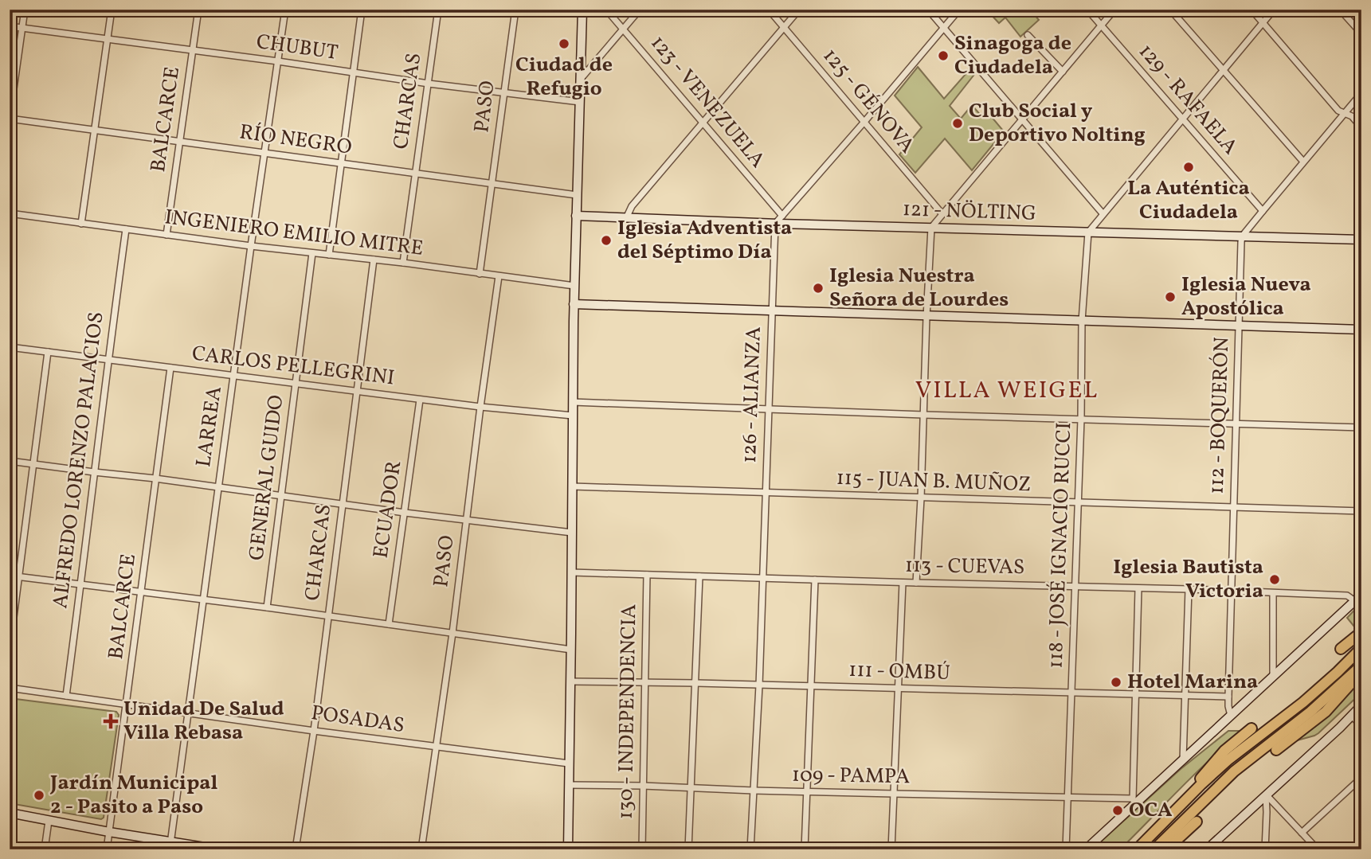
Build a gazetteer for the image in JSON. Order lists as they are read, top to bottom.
{
  "streets": {
    "street": [
      "CHUBUT",
      "129 - RAFAELA",
      "CHARCAS",
      "125 - GÉNOVA",
      "123 - VENEZUELA",
      "PASO",
      "BALCARCE",
      "RÍO NEGRO",
      "121 - NÖLTING",
      "INGENIERO EMILIO MITRE",
      "CARLOS PELLEGRINI",
      "126 - ALIANZA",
      "112 - BOQUERÓN",
      "LARREA",
      "ALFREDO LORENZO PALACIOS",
      "GENERAL GUIDO",
      "115 - JUAN B. MUÑOZ",
      "ECUADOR",
      "118 - JOSÉ IGNACIO RUCCI",
      "113 - CUEVAS",
      "111 - OMBÚ",
      "130 - INDEPENDENCIA",
      "POSADAS",
      "109 - PAMPA"
    ]
  },
  "crossings": [
    ["CHUBUT", "CHARCAS"],
    ["CHUBUT", "PASO"],
    ["CHUBUT", "BALCARCE"],
    ["CHUBUT", "LARREA"],
    ["CHARCAS", "RÍO NEGRO"],
    ["CHARCAS", "INGENIERO EMILIO MITRE"],
    ["CHARCAS", "CARLOS PELLEGRINI"],
    ["CHARCAS", "POSADAS"],
    ["PASO", "RÍO NEGRO"],
    ["PASO", "INGENIERO EMILIO MITRE"],
    ["PASO", "CARLOS PELLEGRINI"],
    ["PASO", "POSADAS"],
    ["BALCARCE", "RÍO NEGRO"],
    ["BALCARCE", "INGENIERO EMILIO MITRE"],
    ["BALCARCE", "CARLOS PELLEGRINI"],
    ["BALCARCE", "POSADAS"],
    ["RÍO NEGRO", "LARREA"],
    ["121 - NÖLTING", "126 - ALIANZA"],
    ["121 - NÖLTING", "112 - BOQUERÓN"],
    ["121 - NÖLTING", "118 - JOSÉ IGNACIO RUCCI"],
    ["INGENIERO EMILIO MITRE", "LARREA"],
    ["INGENIERO EMILIO MITRE", "ALFREDO LORENZO PALACIOS"],
    ["INGENIERO EMILIO MITRE", "GENERAL GUIDO"],
    ["CARLOS PELLEGRINI", "LARREA"],
    ["CARLOS PELLEGRINI", "ALFREDO LORENZO PALACIOS"],
    ["CARLOS PELLEGRINI", "GENERAL GUIDO"],
    ["CARLOS PELLEGRINI", "ECUADOR"],
    ["126 - ALIANZA", "115 - JUAN B. MUÑOZ"],
    ["126 - ALIANZA", "113 - CUEVAS"],
    ["126 - ALIANZA", "111 - OMBÚ"],
    ["126 - ALIANZA", "109 - PAMPA"],
    ["112 - BOQUERÓN", "115 - JUAN B. MUÑOZ"],
    ["112 - BOQUERÓN", "113 - CUEVAS"],
    ["112 - BOQUERÓN", "111 - OMBÚ"],
    ["LARREA", "POSADAS"],
    ["ALFREDO LORENZO PALACIOS", "POSADAS"],
    ["115 - JUAN B. MUÑOZ", "118 - JOSÉ IGNACIO RUCCI"],
    ["118 - JOSÉ IGNACIO RUCCI", "113 - CUEVAS"],
    ["118 - JOSÉ IGNACIO RUCCI", "111 - OMBÚ"],
    ["118 - JOSÉ IGNACIO RUCCI", "109 - PAMPA"],
    ["113 - CUEVAS", "130 - INDEPENDENCIA"],
    ["111 - OMBÚ", "130 - INDEPENDENCIA"],
    ["130 - INDEPENDENCIA", "109 - PAMPA"]
  ],
  "districts": ["VILLA WEIGEL"],
  "places": {
    "other": [
      "Ciudad de Refugio",
      "Sinagoga de Ciudadela",
      "Club Social y Deportivo Nolting",
      "La Auténtica Ciudadela",
      "Iglesia Adventista del Séptimo Día",
      "Iglesia Nuestra Señora de Lourdes",
      "Iglesia Nueva Apostólica",
      "Iglesia Bautista Victoria",
      "Hotel Marina",
      "Jardín Municipal 2 - Pasito a Paso",
      "OCA"
    ],
    "health": ["Unidad De Salud Villa Rebasa"]
  }
}
